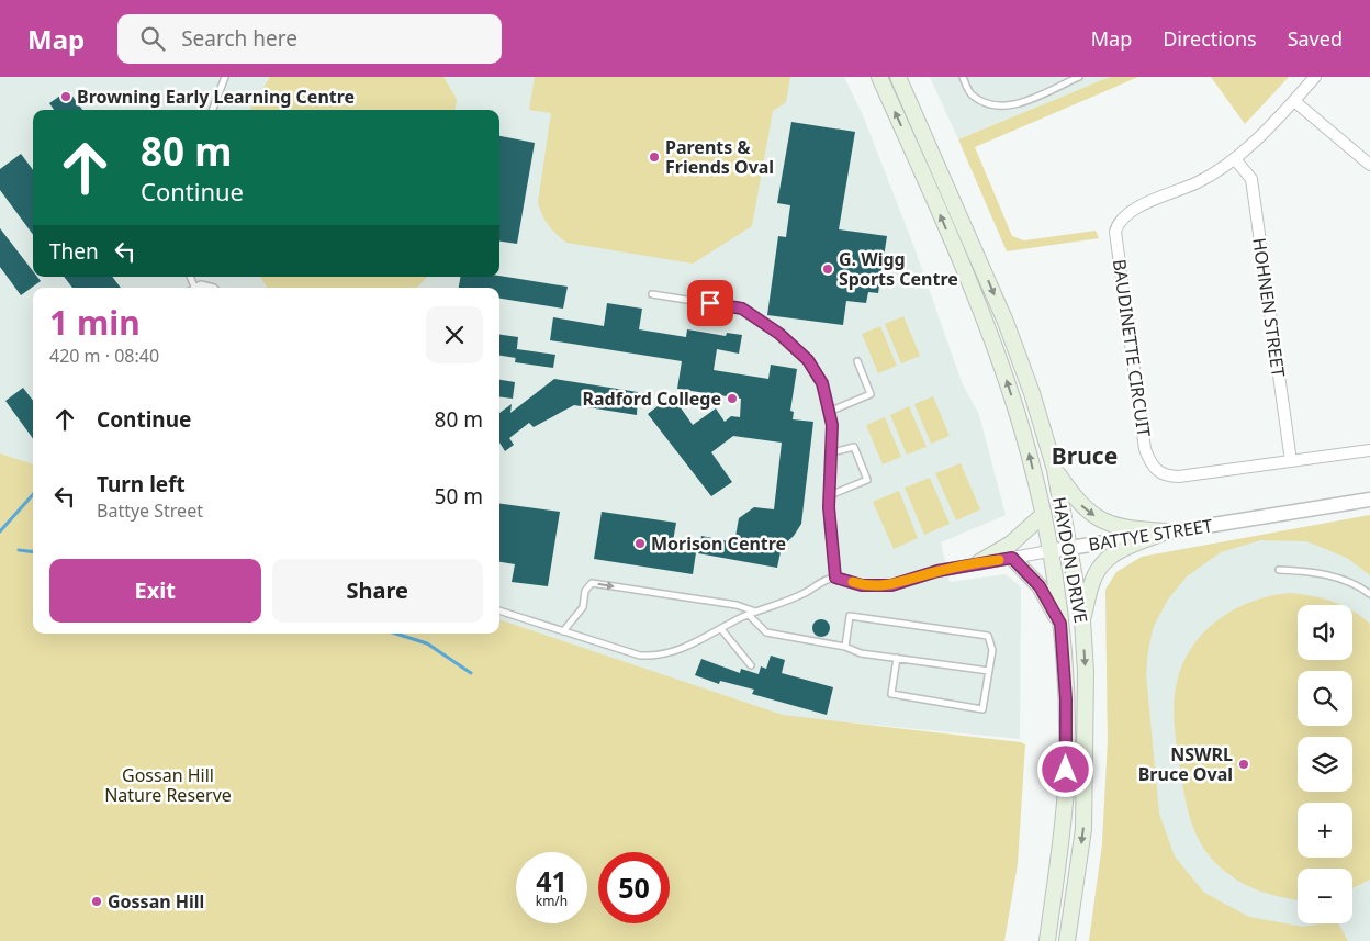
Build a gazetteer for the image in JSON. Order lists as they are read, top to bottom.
{
  "streets": {
    "main road": ["HAYDON DRIVE"],
    "street": ["HOHNEN STREET", "BAUDINETTE CIRCUIT", "BATTYE STREET"]
  },
  "crossings": [
    ["HOHNEN STREET", "BAUDINETTE CIRCUIT"],
    ["BATTYE STREET", "HAYDON DRIVE"]
  ],
  "districts": ["Bruce"],
  "parks": ["Gossan Hill Nature Reserve"],
  "places": [
    "Browning Early Learning Centre",
    "Parents & Friends Oval",
    "G. Wigg Sports Centre",
    "Radford College",
    "Morison Centre",
    "NSWRL Bruce Oval",
    "Gossan Hill"
  ],
  "page": {
    "header": "Map",
    "search": "Search here",
    "nav": ["Map", "Directions", "Saved"],
    "turn": ["80 m", "Continue"],
    "then": "Then",
    "heading": ["1 min", "420 m · 08:40"],
    "list": [
      {
        "name": "Continue",
        "value": "80 m"
      },
      {
        "name": "Turn left",
        "note": "Battye Street",
        "value": "50 m"
      }
    ],
    "buttons": ["Exit", "Share"],
    "map_buttons": ["+", "−"],
    "speed": "41 km/h",
    "limit": "50"
  }
}
